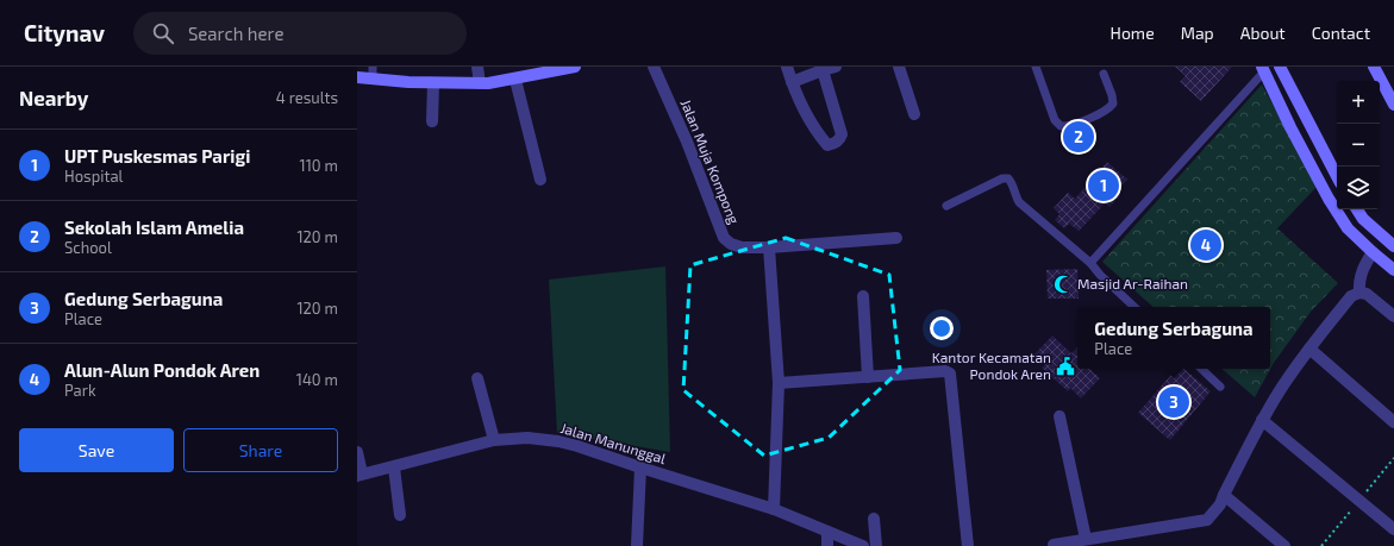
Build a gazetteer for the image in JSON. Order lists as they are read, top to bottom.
{
  "streets": {
    "street": ["Jalan Muja Kompong", "Jalan Manunggal"]
  },
  "places": {
    "mosque": ["Masjid Ar-Raihan"],
    "public building": ["Kantor Kecamatan Pondok Aren"]
  },
  "page": {
    "header": "Citynav",
    "search": "Search here",
    "nav": [
      "Home",
      "Map",
      "About",
      "Contact"
    ],
    "heading": ["Nearby", "4 results"],
    "map_buttons": ["+", "−"],
    "pins": [
      "2",
      "1",
      "4",
      "3"
    ],
    "list": [
      {
        "mark": "1",
        "name": "UPT Puskesmas Parigi",
        "note": "Hospital",
        "value": "110 m"
      },
      {
        "mark": "2",
        "name": "Sekolah Islam Amelia",
        "note": "School",
        "value": "120 m"
      },
      {
        "mark": "3",
        "name": "Gedung Serbaguna",
        "note": "Place",
        "value": "120 m"
      },
      {
        "mark": "4",
        "name": "Alun-Alun Pondok Aren",
        "note": "Park",
        "value": "140 m"
      }
    ],
    "popup": ["Gedung Serbaguna", "Place"],
    "buttons": ["Save", "Share"]
  }
}
